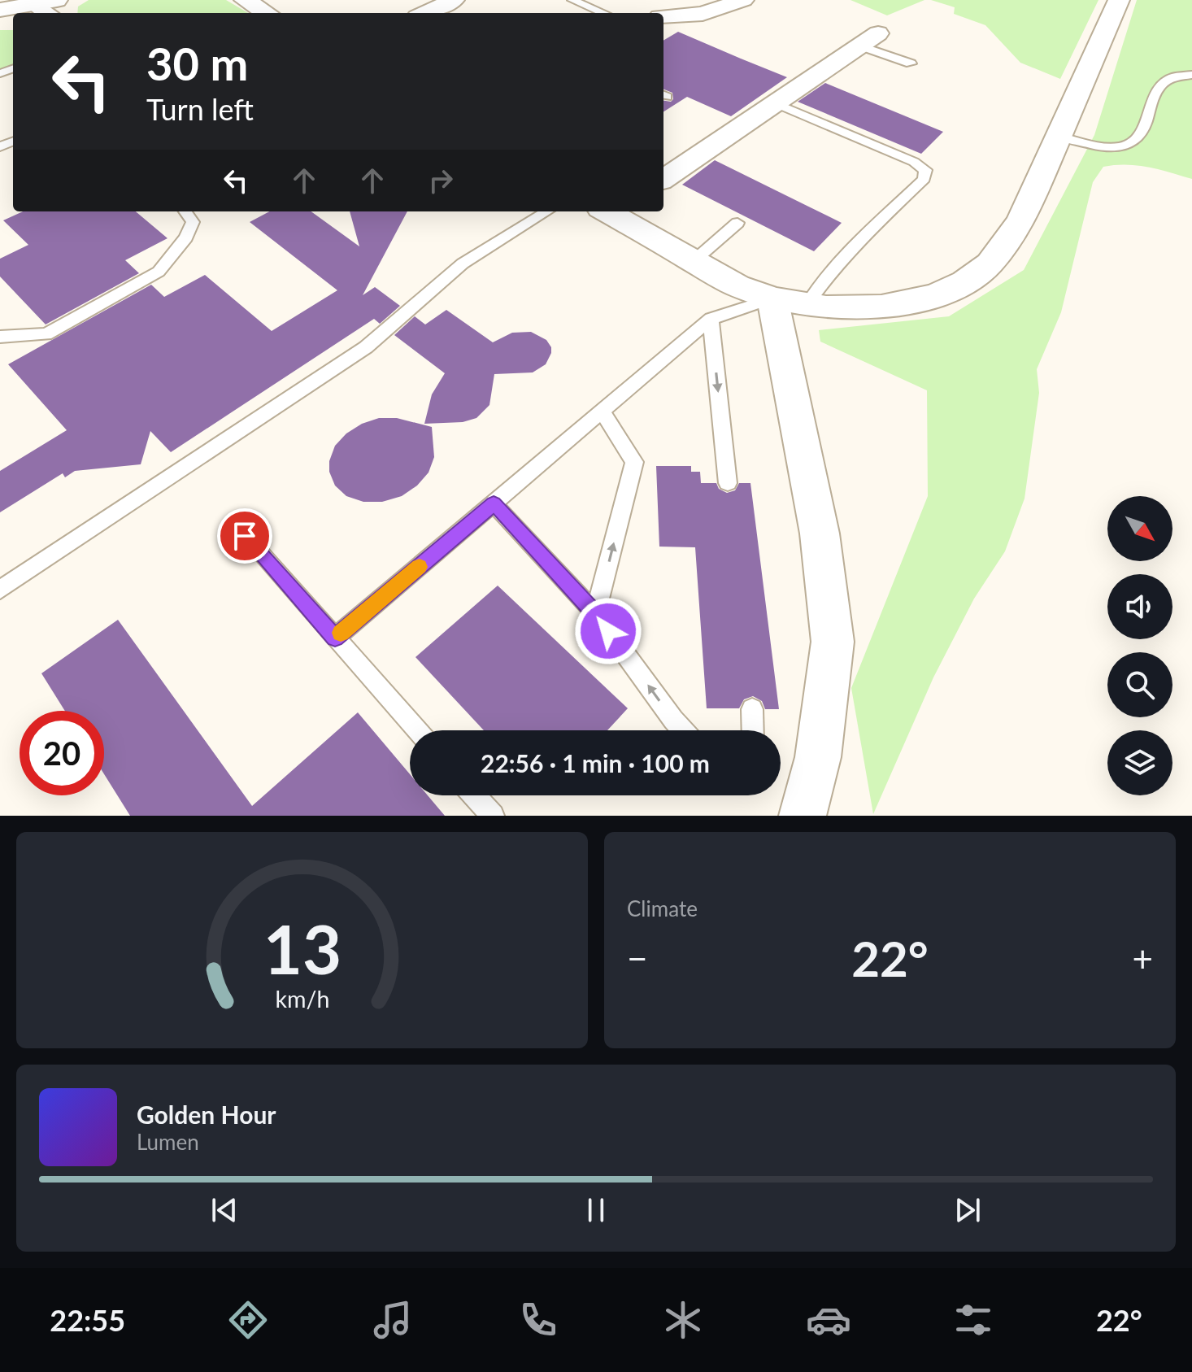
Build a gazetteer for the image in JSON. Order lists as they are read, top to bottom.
{
  "north": "bottom right",
  "page": {
    "turn": ["30 m", "Turn left"],
    "limit": "20",
    "trip": "22:56 · 1 min · 100 m",
    "tile": "Climate",
    "heat": ["−", "22°", "+"],
    "song": ["Golden Hour", "Lumen"],
    "tabs": ["22:55", "22°"],
    "gauge": ["13", "km/h"]
  }
}
